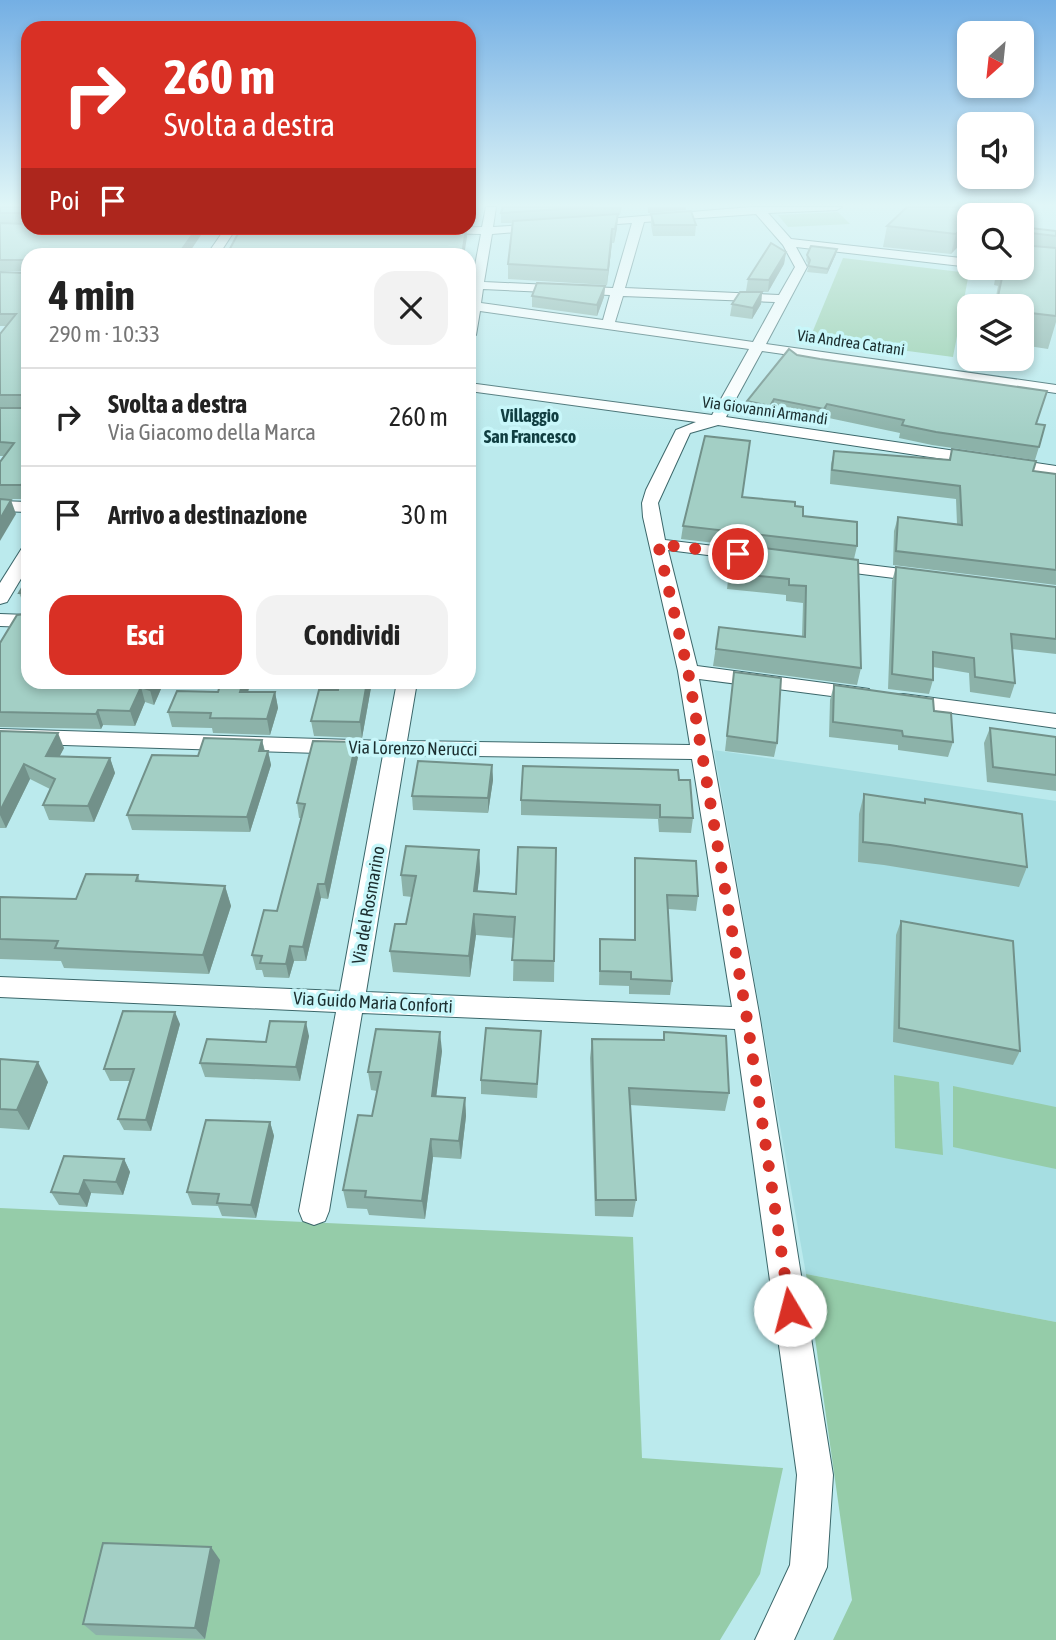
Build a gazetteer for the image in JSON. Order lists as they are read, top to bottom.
{
  "streets": {
    "street": [
      "Via Andrea Catrani",
      "Via Giovanni Armandi",
      "Via Lorenzo Nerucci",
      "Via del Rosmarino",
      "Via Guido Maria Conforti"
    ]
  },
  "crossings": [
    ["Via Lorenzo Nerucci", "Via del Rosmarino"],
    ["Via del Rosmarino", "Via Guido Maria Conforti"]
  ],
  "districts": ["Villaggio San Francesco"],
  "north": "bottom left",
  "page": {
    "turn": ["260 m", "Svolta a destra"],
    "then": "Poi",
    "heading": ["4 min", "290 m · 10:33"],
    "list": [
      {
        "name": "Svolta a destra",
        "note": "Via Giacomo della Marca",
        "value": "260 m"
      },
      {
        "name": "Arrivo a destinazione",
        "value": "30 m"
      }
    ],
    "buttons": ["Esci", "Condividi"]
  }
}
